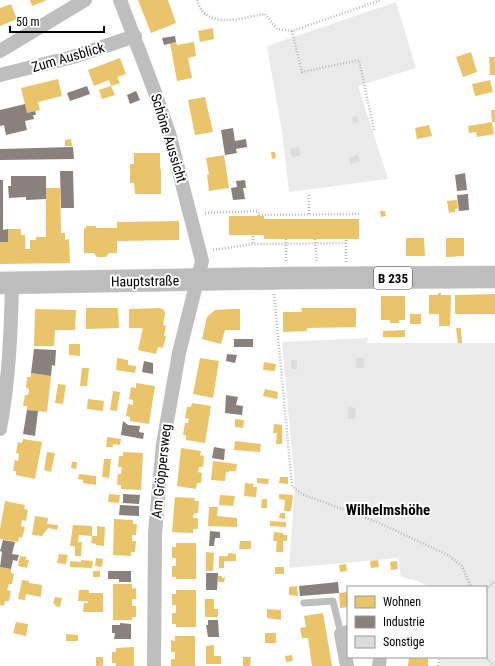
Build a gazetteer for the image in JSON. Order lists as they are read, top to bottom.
{
  "streets": {
    "main road": ["B 235", "Hauptstraße"],
    "street": ["Zum Ausblick", "Schöne Aussicht", "Am Gröppersweg"]
  },
  "crossings": [
    ["Zum Ausblick", "Schöne Aussicht"],
    ["Schöne Aussicht", "Hauptstraße"],
    ["Schöne Aussicht", "Am Gröppersweg"],
    ["B 235", "Hauptstraße"],
    ["Hauptstraße", "Am Gröppersweg"]
  ],
  "districts": ["Wilhelmshöhe"],
  "legend": ["Wohnen", "Industrie", "Sonstige"],
  "scale_bar": "50 m"
}
